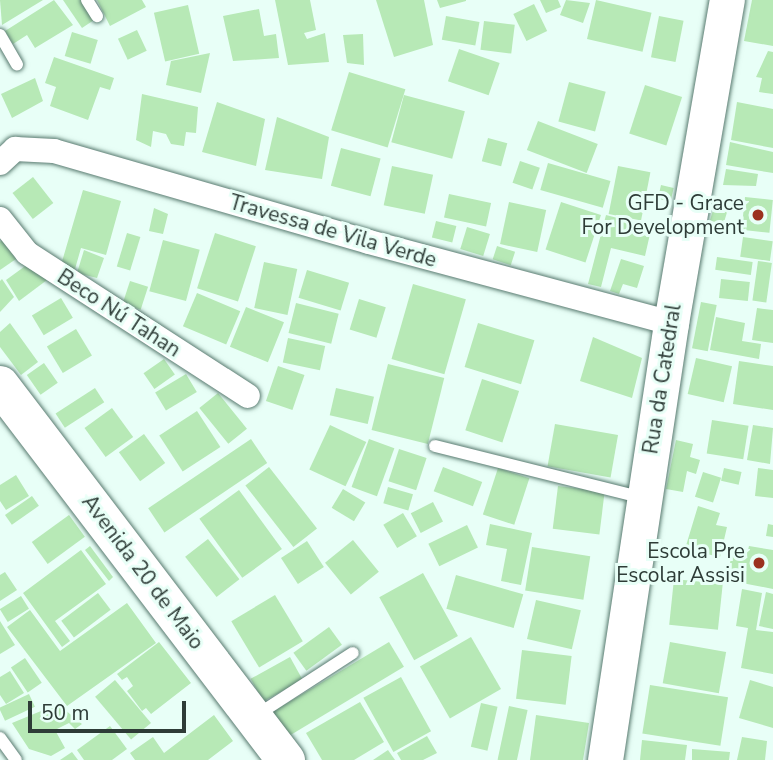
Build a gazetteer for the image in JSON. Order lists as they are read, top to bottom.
{
  "streets": {
    "main road": ["Rua da Catedral", "Avenida 20 de Maio"],
    "street": ["Travessa de Vila Verde", "Beco Nú Tahan"]
  },
  "crossings": [
    ["Travessa de Vila Verde", "Rua da Catedral"]
  ],
  "places": ["GFD - Grace For Development", "Escola Pre Escolar Assisi"],
  "scale_bar": "50 m"
}
